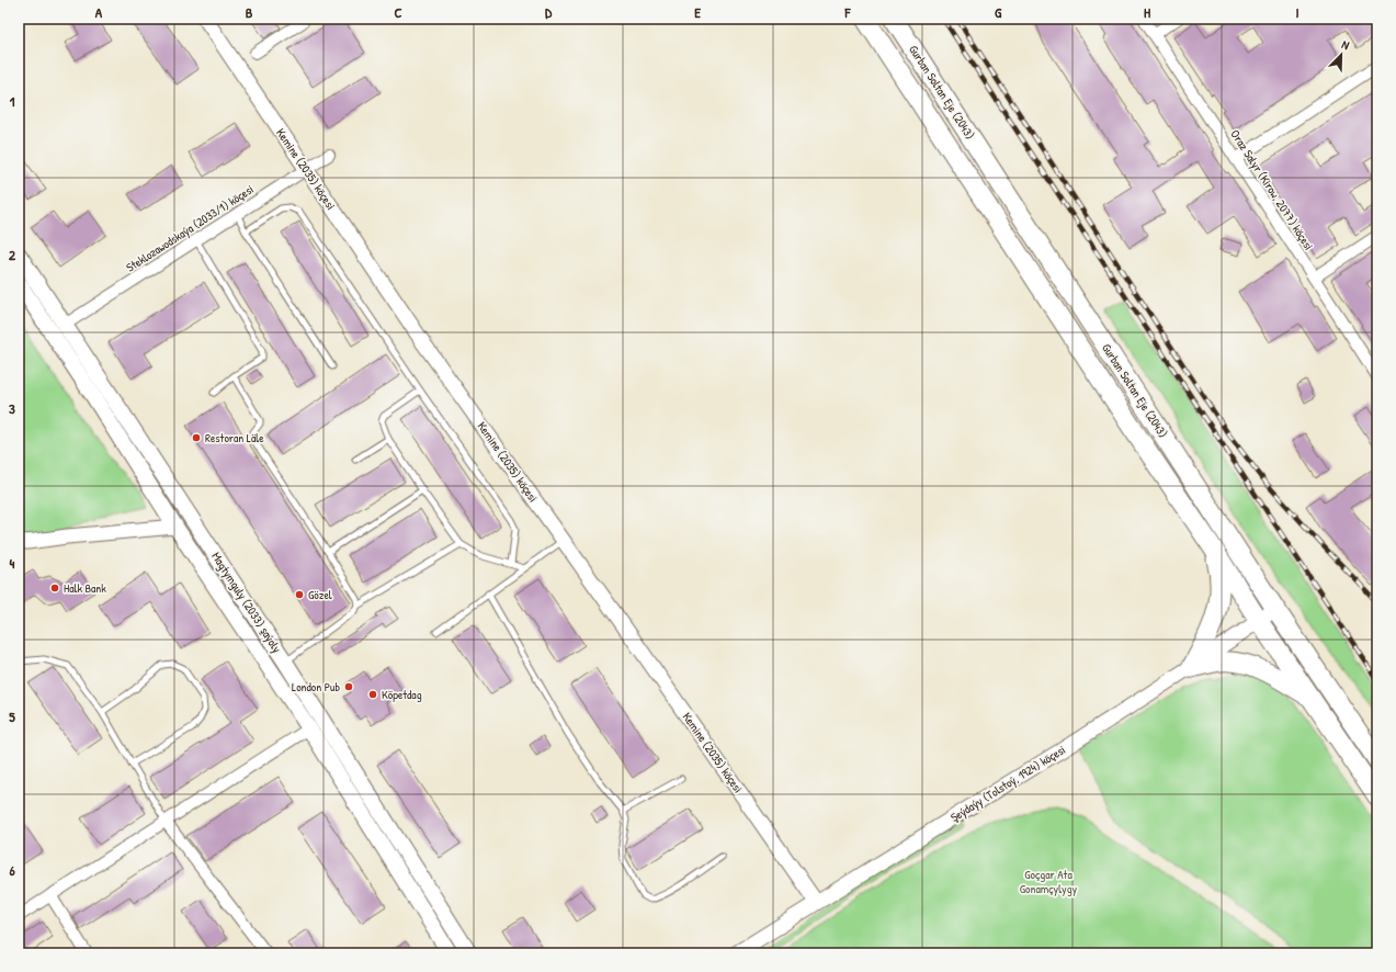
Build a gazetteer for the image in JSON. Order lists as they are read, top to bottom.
{
  "streets": {
    "highway": ["Gurban Soltan Eje (2043)"],
    "main road": ["Magtymguly (2033) şaýoly"],
    "street": [
      "Kemine (2035) köçesi",
      "Oraz Salyr (Kirow, 2077) köçesi",
      "Steklozawodskaýa (2033/1) köçesi",
      "Şeýdaýy (Tolstoý, 1924) köçesi"
    ]
  },
  "crossings": [
    ["Gurban Soltan Eje (2043)", "Şeýdaýy (Tolstoý, 1924) köçesi"],
    ["Kemine (2035) köçesi", "Steklozawodskaýa (2033/1) köçesi"],
    ["Kemine (2035) köçesi", "Şeýdaýy (Tolstoý, 1924) köçesi"],
    ["Steklozawodskaýa (2033/1) köçesi", "Magtymguly (2033) şaýoly"]
  ],
  "parks": ["Goçgar Ata Gonamçylygy"],
  "places": [
    "Restoran Läle",
    "Halk Bank",
    "Gözel",
    "London Pub",
    "Köpetdag"
  ],
  "north": "top right",
  "grid": {
    "columns": [
      "A",
      "B",
      "C",
      "D",
      "E",
      "F",
      "G",
      "H",
      "I"
    ],
    "rows": [
      "1",
      "2",
      "3",
      "4",
      "5",
      "6"
    ]
  }
}
